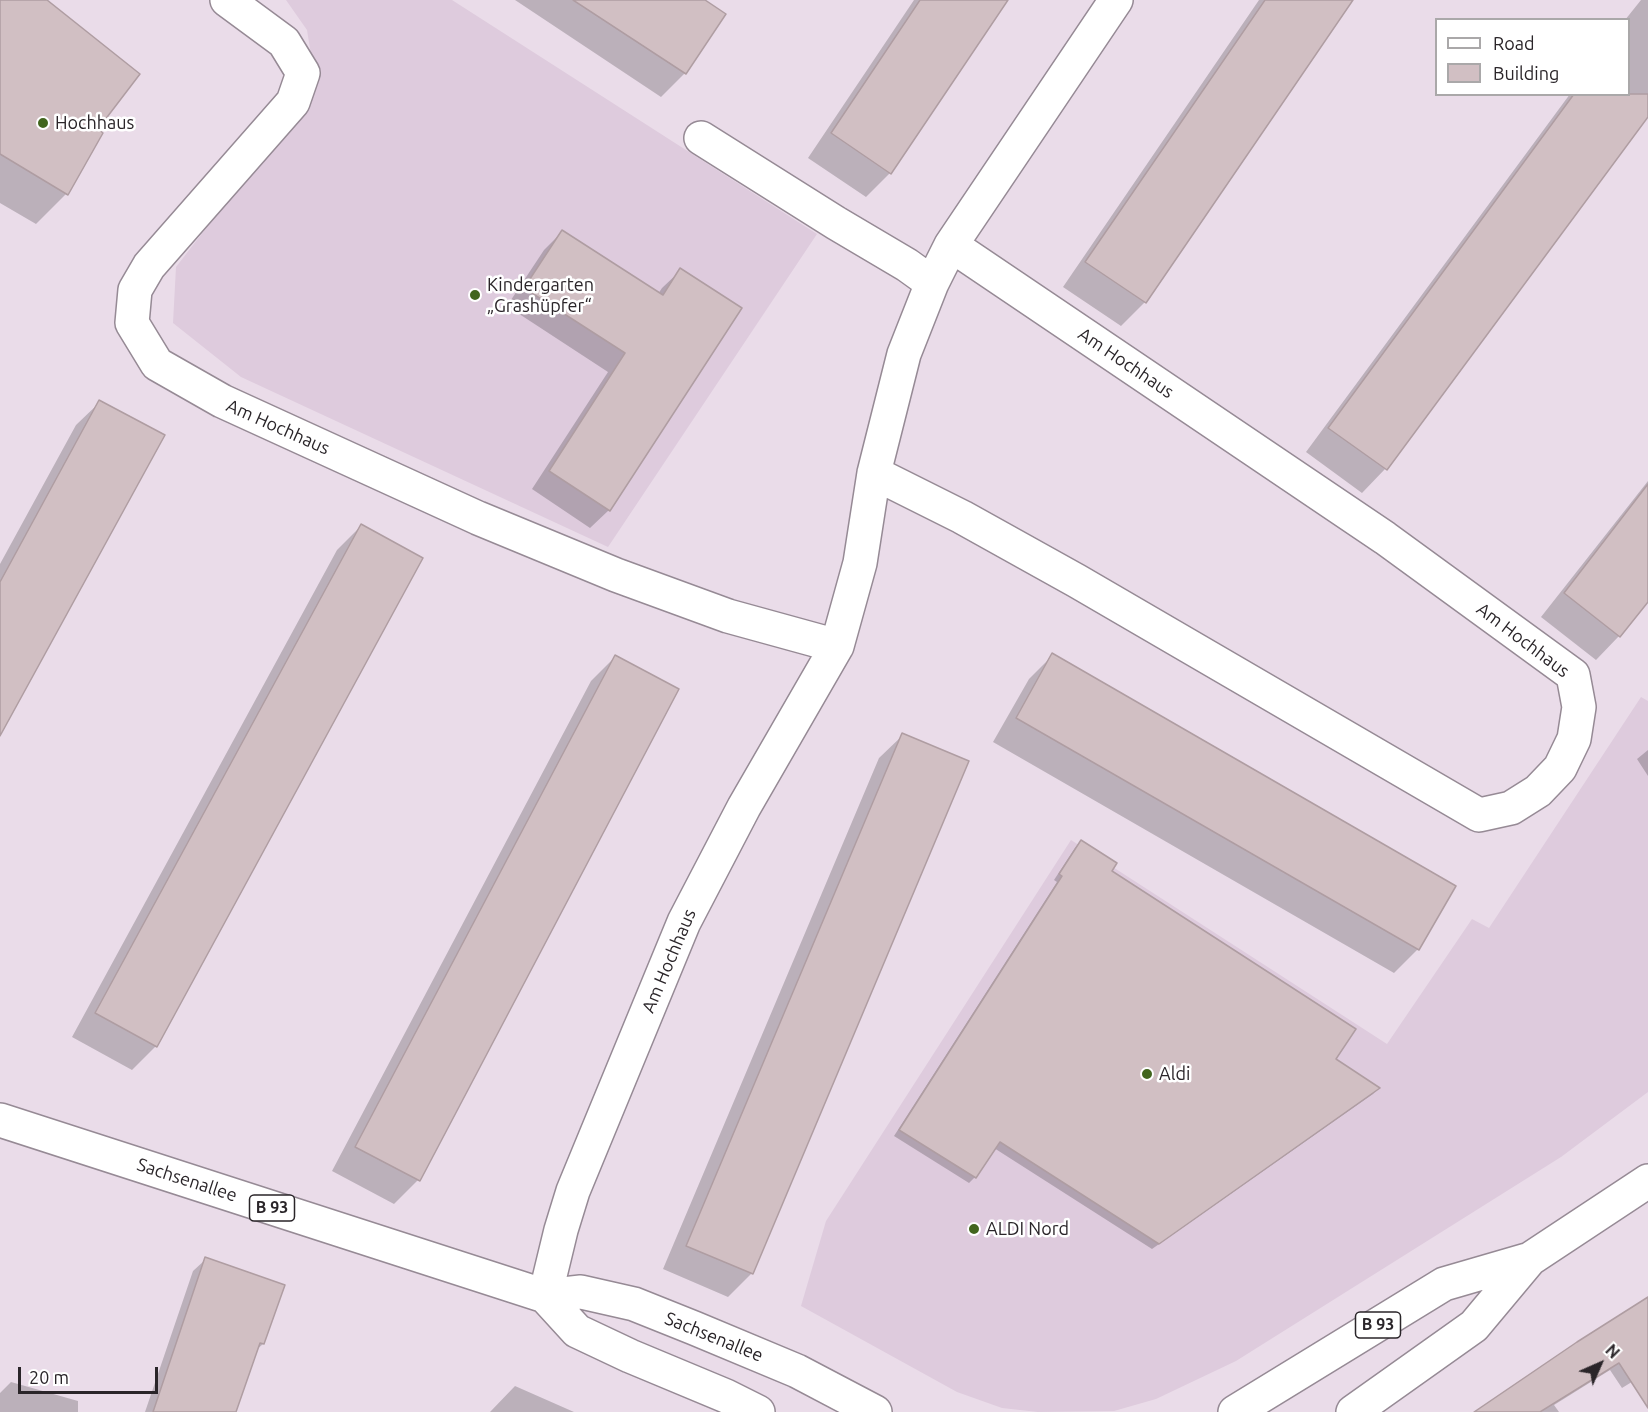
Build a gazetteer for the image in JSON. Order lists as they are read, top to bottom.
{
  "streets": {
    "street": ["Am Hochhaus", "Sachsenallee", "B 93"]
  },
  "crossings": [
    ["Am Hochhaus", "Sachsenallee"]
  ],
  "places": [
    "Hochhaus",
    "Kindergarten „Grashüpfer“",
    "Aldi",
    "ALDI Nord"
  ],
  "legend": ["Road", "Building"],
  "scale_bar": "20 m",
  "north": "top right"
}
